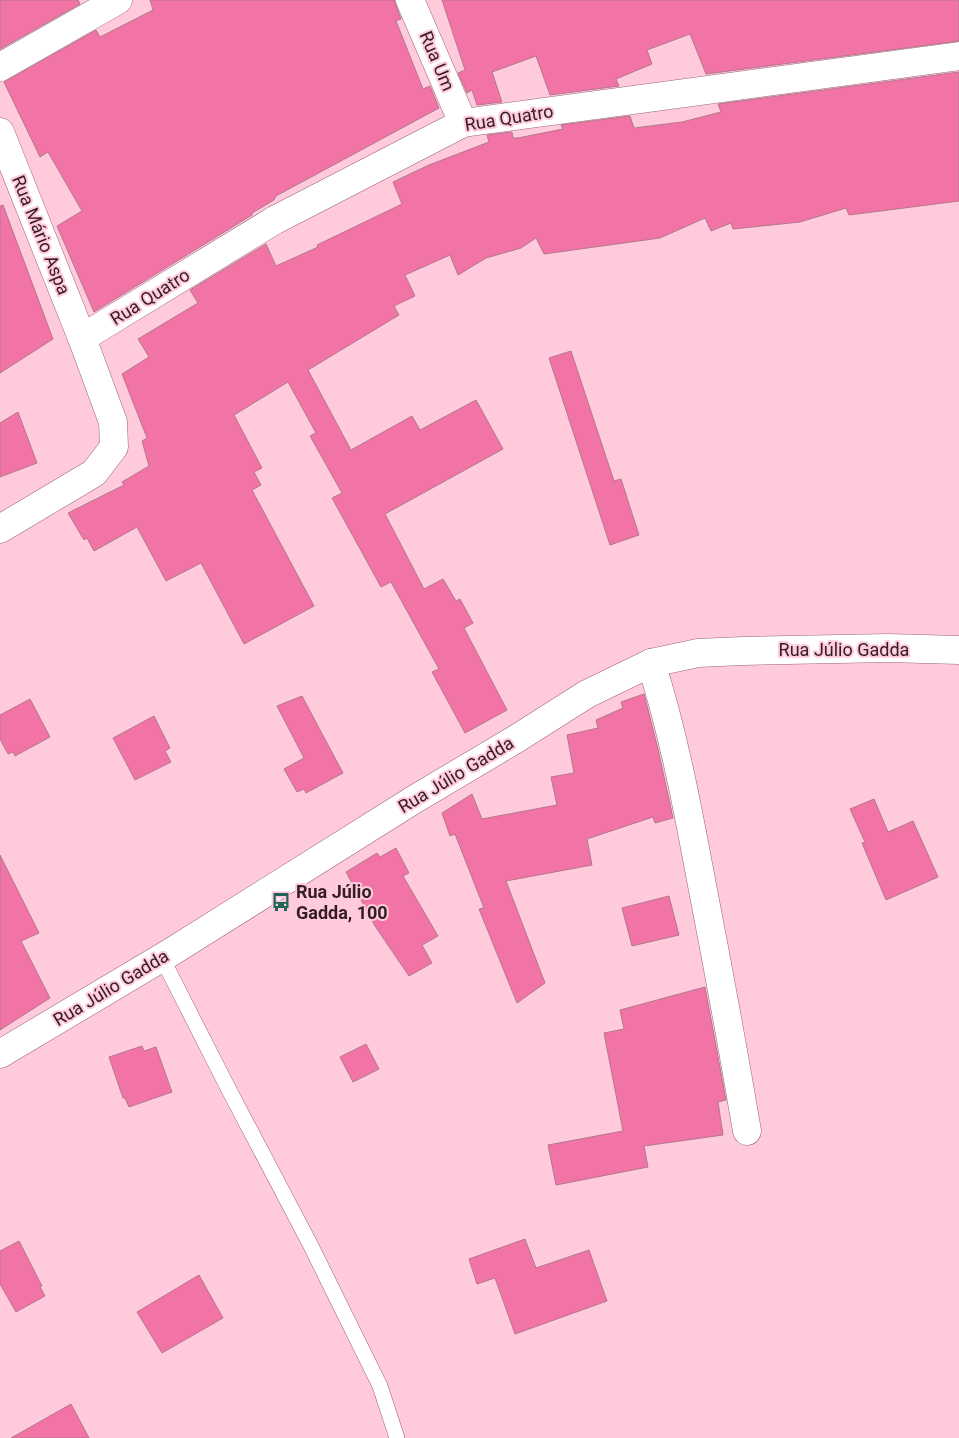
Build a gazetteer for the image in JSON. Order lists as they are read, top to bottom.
{
  "streets": {
    "street": [
      "Rua Um",
      "Rua Quatro",
      "Rua Mário Aspa",
      "Rua Júlio Gadda"
    ]
  },
  "crossings": [
    ["Rua Um", "Rua Quatro"],
    ["Rua Quatro", "Rua Mário Aspa"]
  ],
  "places": {
    "bus stop": ["Rua Júlio Gadda, 100"]
  }
}
